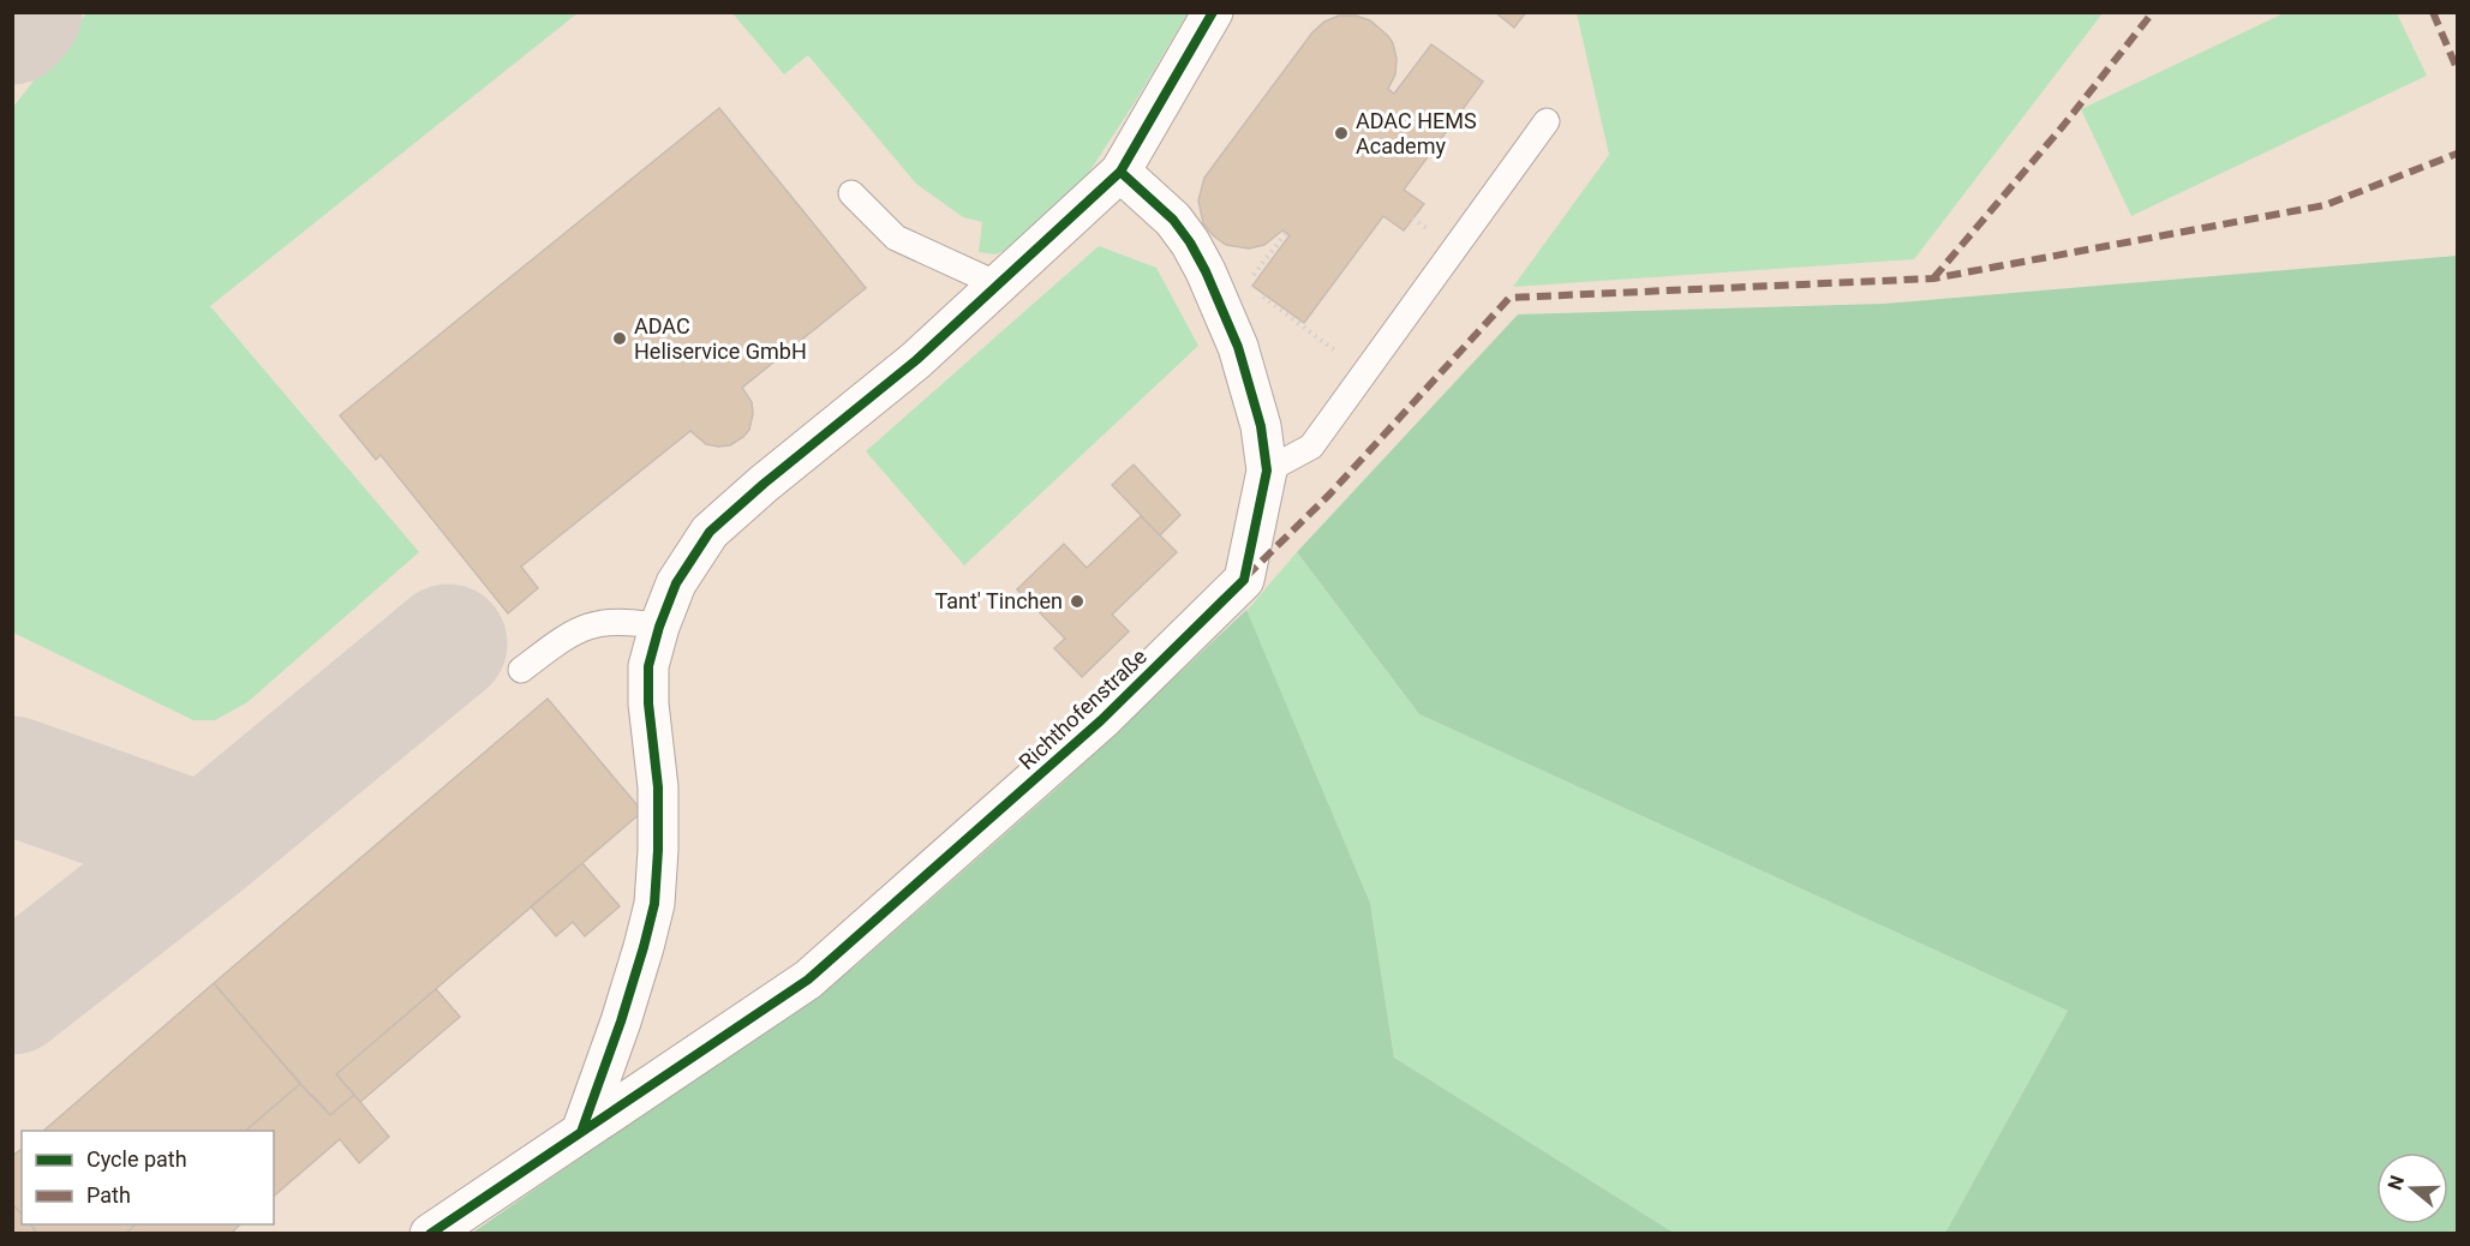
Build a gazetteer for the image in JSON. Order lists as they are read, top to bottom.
{
  "streets": {
    "street": ["Richthofenstraße"]
  },
  "places": ["ADAC HEMS Academy", "ADAC Heliservice GmbH", "Tant' Tinchen"],
  "legend": ["Cycle path", "Path"],
  "north": "left"
}
